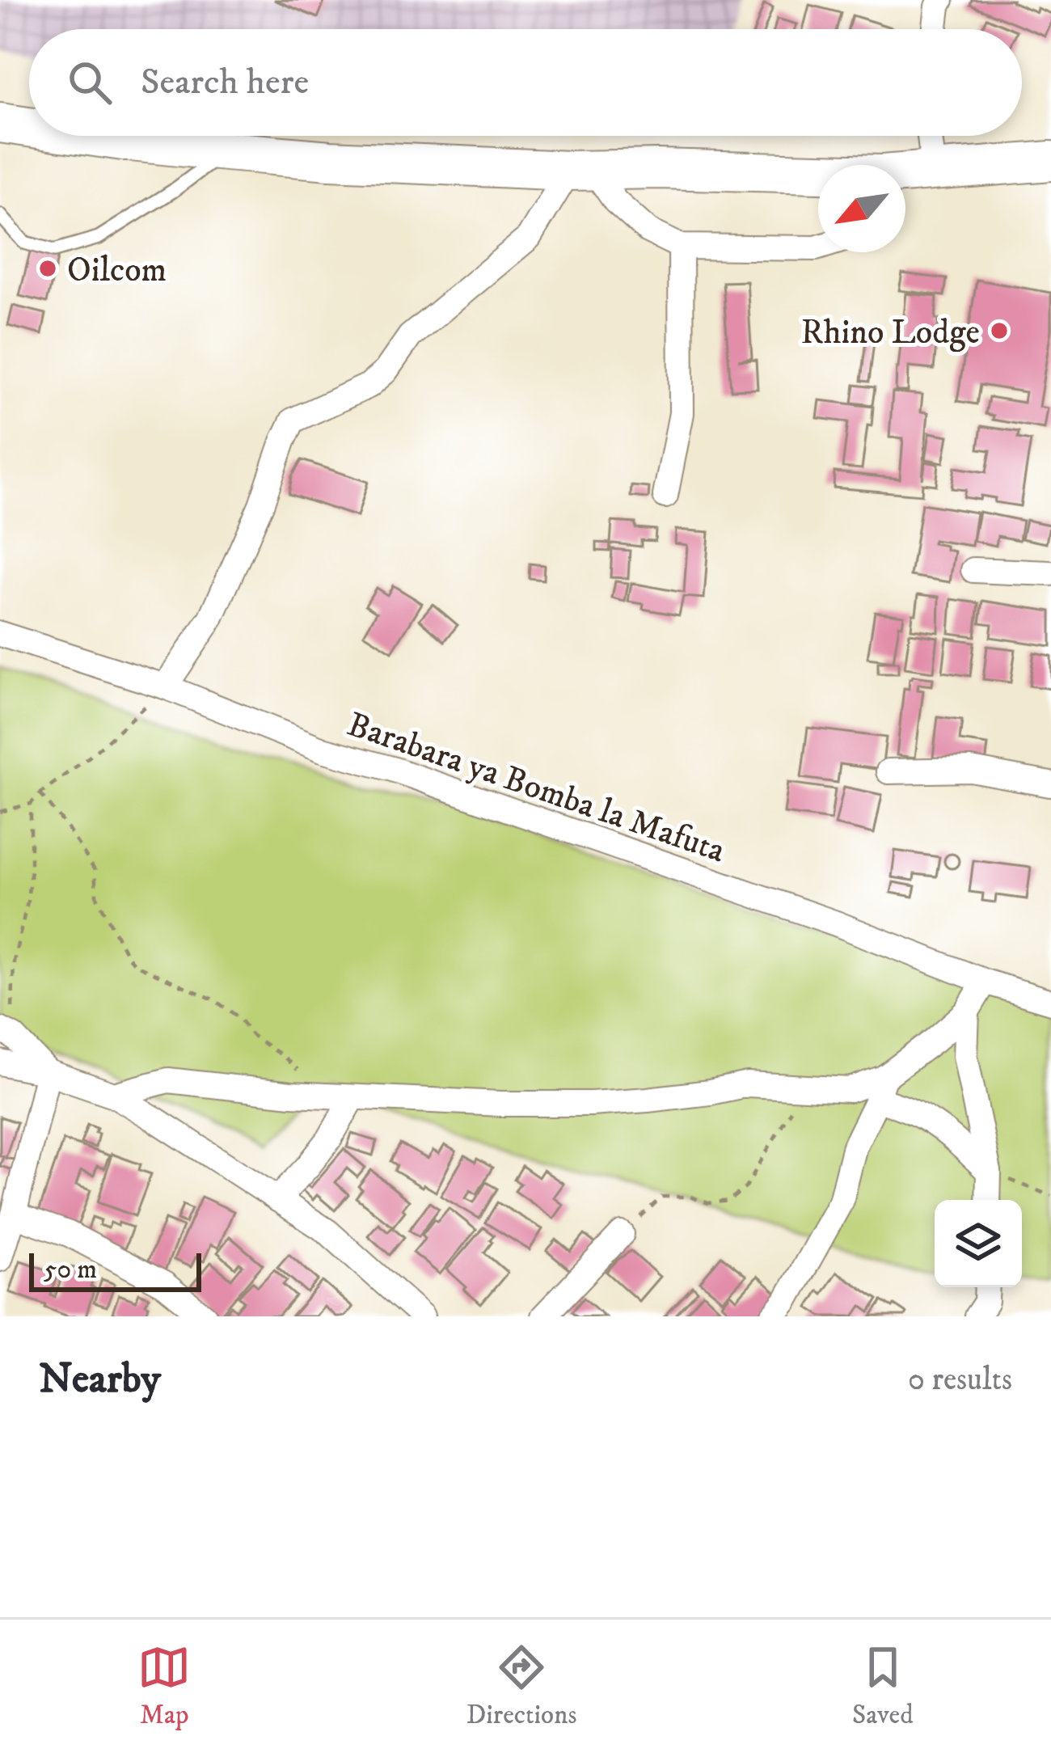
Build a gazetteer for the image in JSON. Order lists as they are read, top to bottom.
{
  "streets": {
    "street": ["Barabara ya Bomba la Mafuta"]
  },
  "places": ["Oilcom", "Rhino Lodge"],
  "scale_bar": "50 m",
  "north": "bottom left",
  "page": {
    "search": "Search here",
    "scale": "50 m",
    "heading": ["Nearby", "0 results"],
    "nav": ["Map", "Directions", "Saved"]
  }
}
